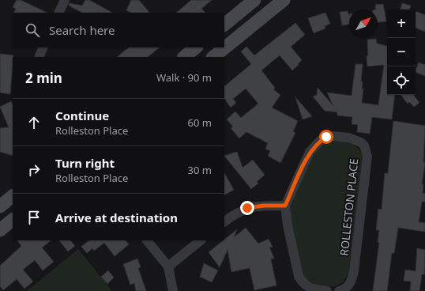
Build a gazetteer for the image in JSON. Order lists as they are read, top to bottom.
{
  "streets": {
    "street": ["ROLLESTON PLACE"]
  },
  "north": "top right",
  "page": {
    "map_buttons": ["+", "−"],
    "search": "Search here",
    "heading": ["2 min", "Walk · 90 m"],
    "list": [
      ["Continue", "Rolleston Place", "60 m"],
      ["Turn right", "Rolleston Place", "30 m"],
      "Arrive at destination"
    ]
  }
}
